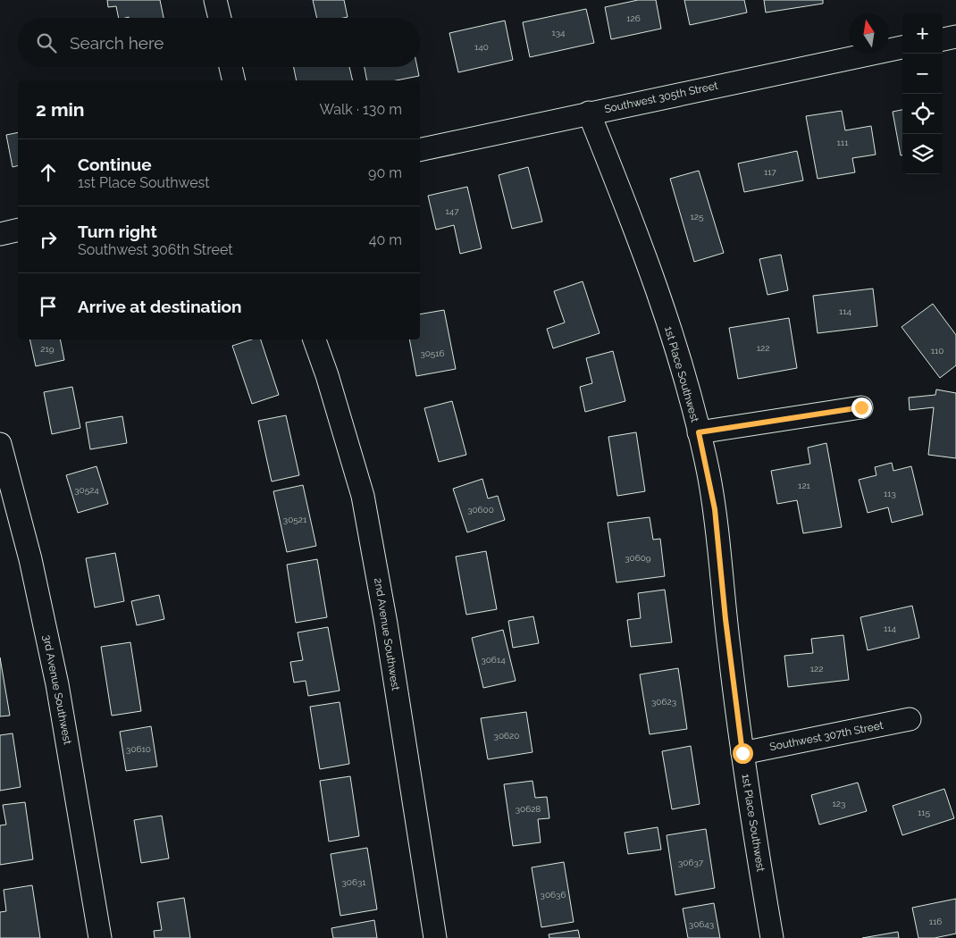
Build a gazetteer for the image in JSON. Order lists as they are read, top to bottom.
{
  "streets": {
    "street": [
      "Southwest 305th Street",
      "1st Place Southwest",
      "2nd Avenue Southwest",
      "3rd Avenue Southwest",
      "Southwest 307th Street"
    ]
  },
  "crossings": [
    ["Southwest 305th Street", "1st Place Southwest"],
    ["1st Place Southwest", "Southwest 307th Street"]
  ],
  "house_numbers": [
    "126",
    "134",
    "140",
    "111",
    "117",
    "147",
    "125",
    "114",
    "122",
    "219",
    "110",
    "30516",
    "121",
    "30524",
    "113",
    "30600",
    "30521",
    "30609",
    "114",
    "30614",
    "122",
    "30623",
    "30620",
    "30610",
    "123",
    "30628",
    "115",
    "30637",
    "30631",
    "30636",
    "116",
    "30643"
  ],
  "north": "top",
  "page": {
    "map_buttons": ["+", "−"],
    "search": "Search here",
    "heading": ["2 min", "Walk · 130 m"],
    "list": [
      ["Continue", "1st Place Southwest", "90 m"],
      ["Turn right", "Southwest 306th Street", "40 m"],
      "Arrive at destination"
    ]
  }
}
